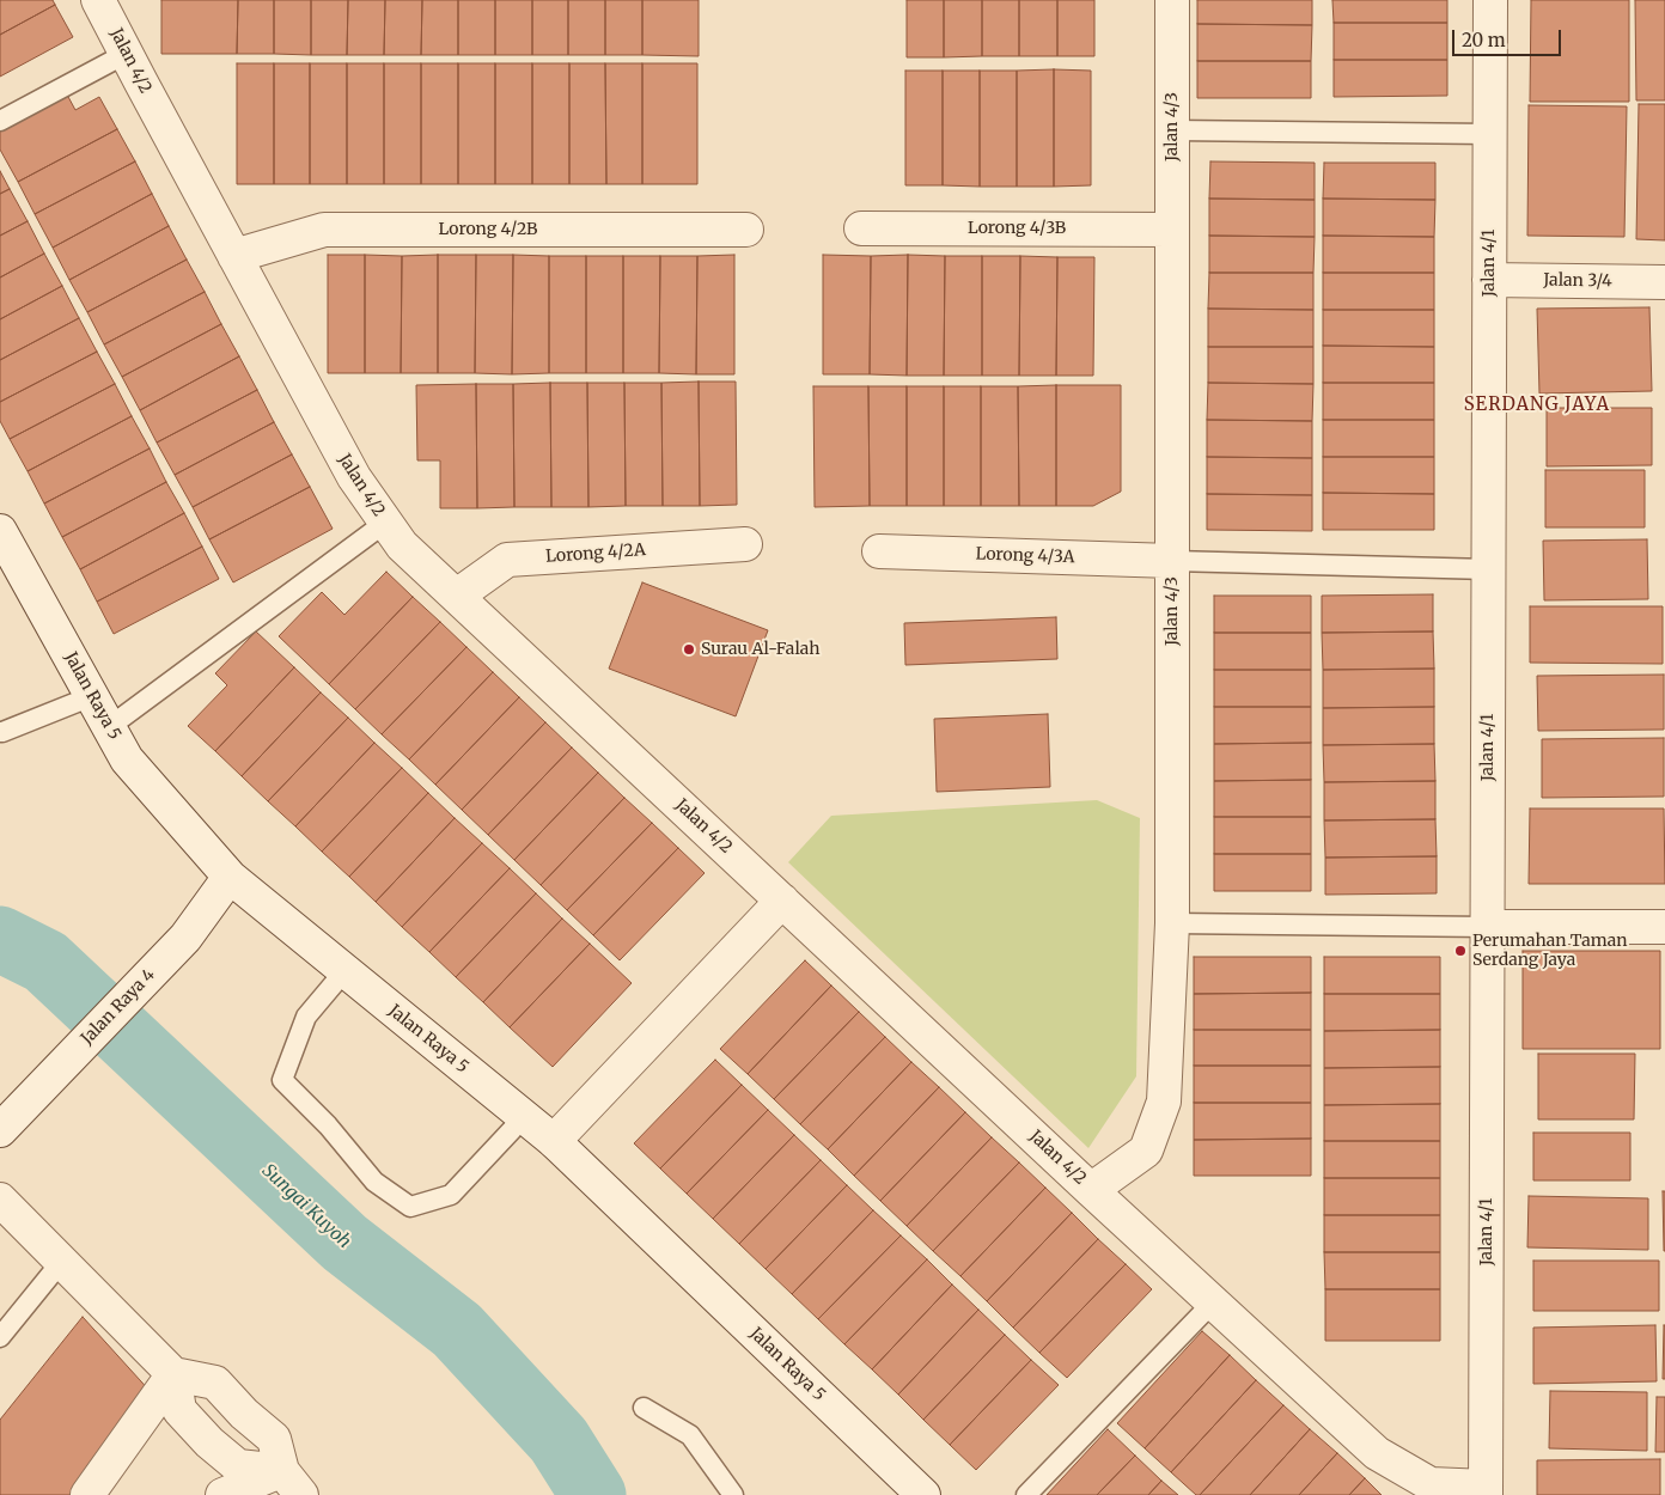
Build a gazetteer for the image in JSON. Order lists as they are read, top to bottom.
{
  "streets": {
    "street": [
      "Jalan 4/2",
      "Jalan 4/3",
      "Lorong 4/3B",
      "Lorong 4/2B",
      "Jalan 4/1",
      "Jalan 3/4",
      "Lorong 4/2A",
      "Lorong 4/3A",
      "Jalan Raya 5",
      "Jalan Raya 4"
    ]
  },
  "crossings": [
    ["Jalan 4/2", "Jalan 4/3"],
    ["Jalan 4/2", "Lorong 4/2B"],
    ["Jalan 4/2", "Jalan 4/1"],
    ["Jalan 4/2", "Lorong 4/2A"],
    ["Jalan 4/3", "Lorong 4/3B"],
    ["Jalan 4/3", "Lorong 4/3A"],
    ["Jalan 4/1", "Jalan 3/4"],
    ["Jalan Raya 5", "Jalan Raya 4"]
  ],
  "districts": ["SERDANG JAYA"],
  "water": ["Sungai Kuyoh"],
  "places": ["Surau Al-Falah", "Perumahan Taman Serdang Jaya"],
  "scale_bar": "20 m"
}
